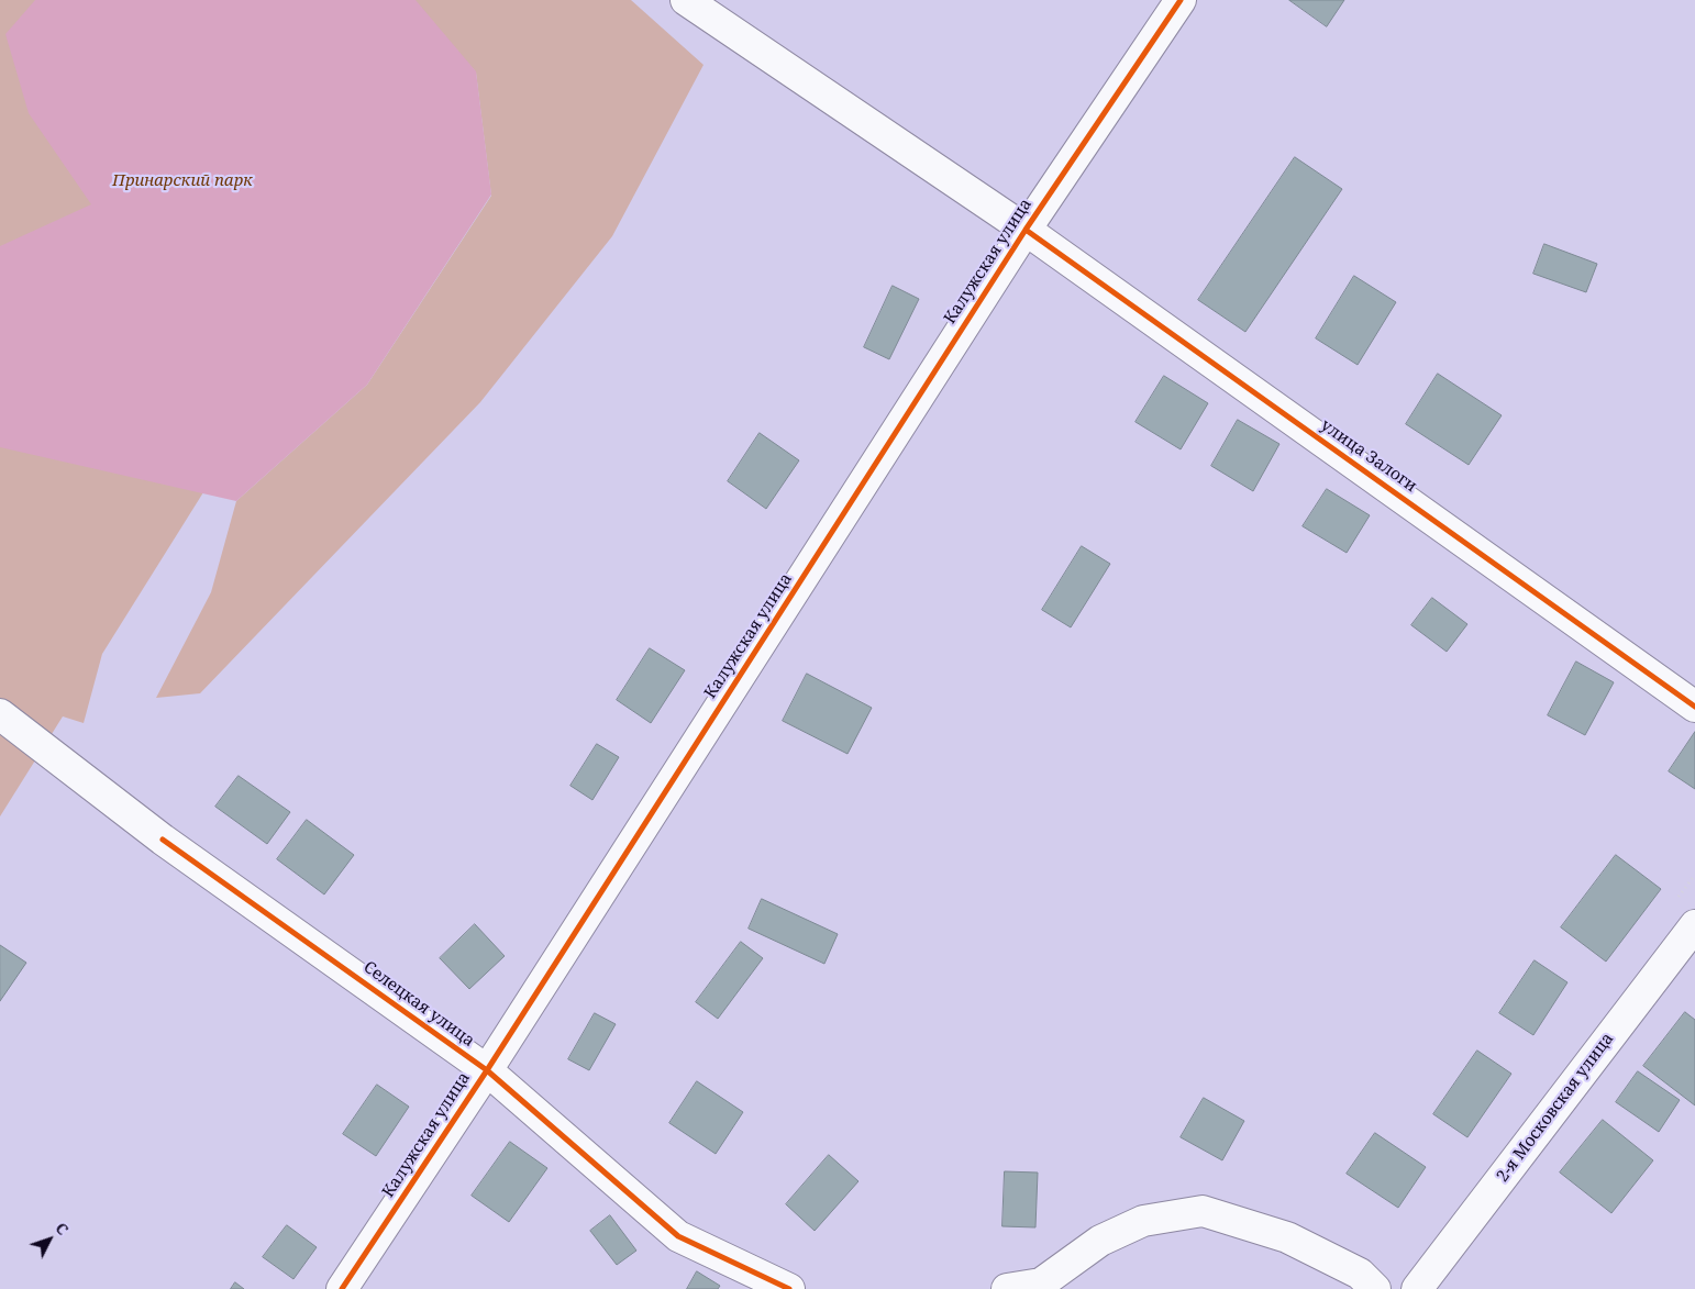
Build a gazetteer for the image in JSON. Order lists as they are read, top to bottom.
{
  "streets": {
    "street": [
      "Калужская улица",
      "улица Залоги",
      "Селецкая улица",
      "2-я Московская улица"
    ]
  },
  "crossings": [
    ["Калужская улица", "улица Залоги"],
    ["Калужская улица", "Селецкая улица"]
  ],
  "parks": ["Принарский парк"],
  "north": "top right"
}
